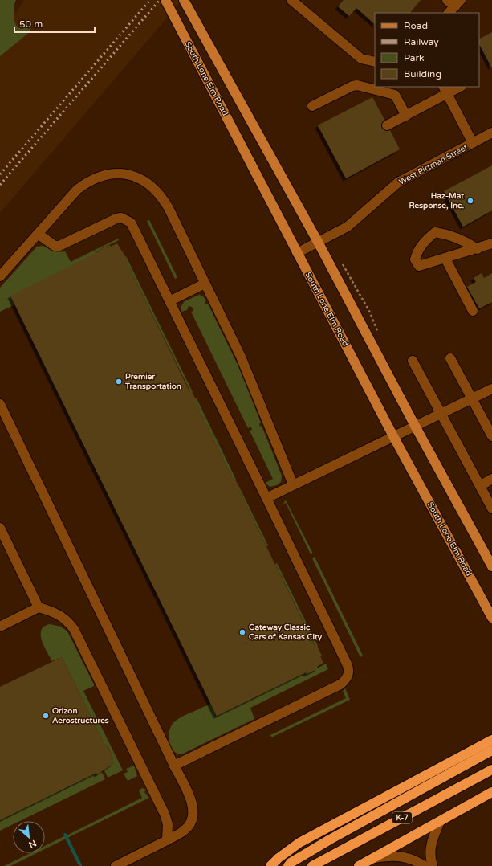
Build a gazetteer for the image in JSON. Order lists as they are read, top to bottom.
{
  "streets": {
    "highway": ["K-7"],
    "main road": ["South Lone Elm Road"],
    "street": ["West Pittman Street"]
  },
  "crossings": [
    ["South Lone Elm Road", "West Pittman Street"]
  ],
  "places": [
    "Haz-Mat Response, Inc.",
    "Premier Transportation",
    "Gateway Classic Cars of Kansas City",
    "Orizon Aerostructures"
  ],
  "legend": [
    "Road",
    "Railway",
    "Park",
    "Building"
  ],
  "scale_bar": "50 m",
  "north": "bottom right"
}
